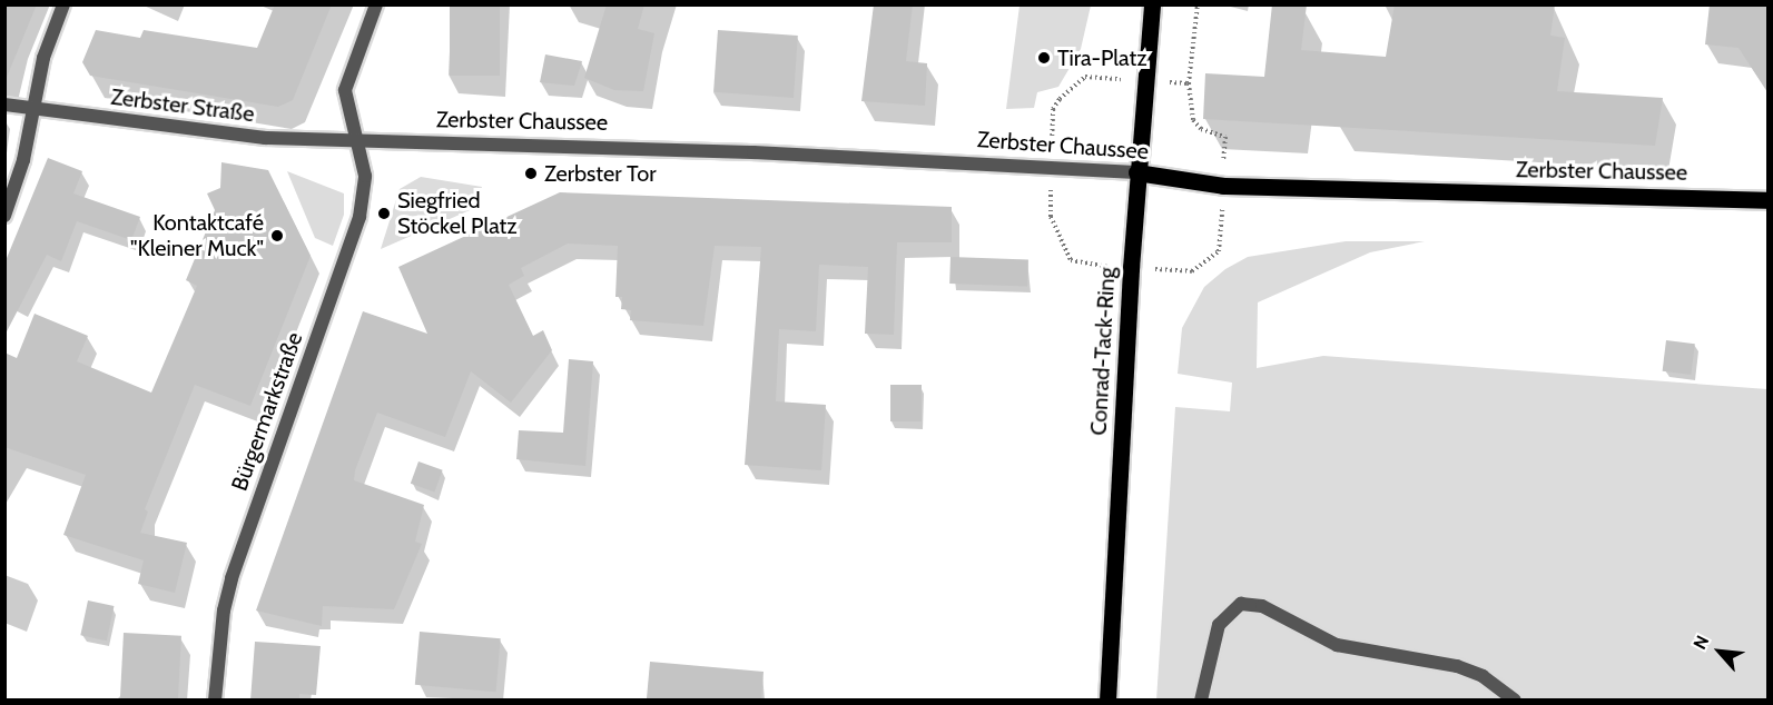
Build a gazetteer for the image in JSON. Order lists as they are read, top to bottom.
{
  "streets": {
    "main road": ["Zerbster Chaussee", "Conrad-Tack-Ring"],
    "street": ["Zerbster Straße", "Bürgermarkstraße"]
  },
  "crossings": [
    ["Zerbster Straße", "Zerbster Chaussee"],
    ["Zerbster Straße", "Bürgermarkstraße"],
    ["Zerbster Chaussee", "Conrad-Tack-Ring"],
    ["Zerbster Chaussee", "Bürgermarkstraße"]
  ],
  "places": [
    "Tira-Platz",
    "Zerbster Tor",
    "Siegfried Stöckel Platz",
    "Kontaktcafé \"Kleiner Muck\""
  ],
  "north": "top left"
}
